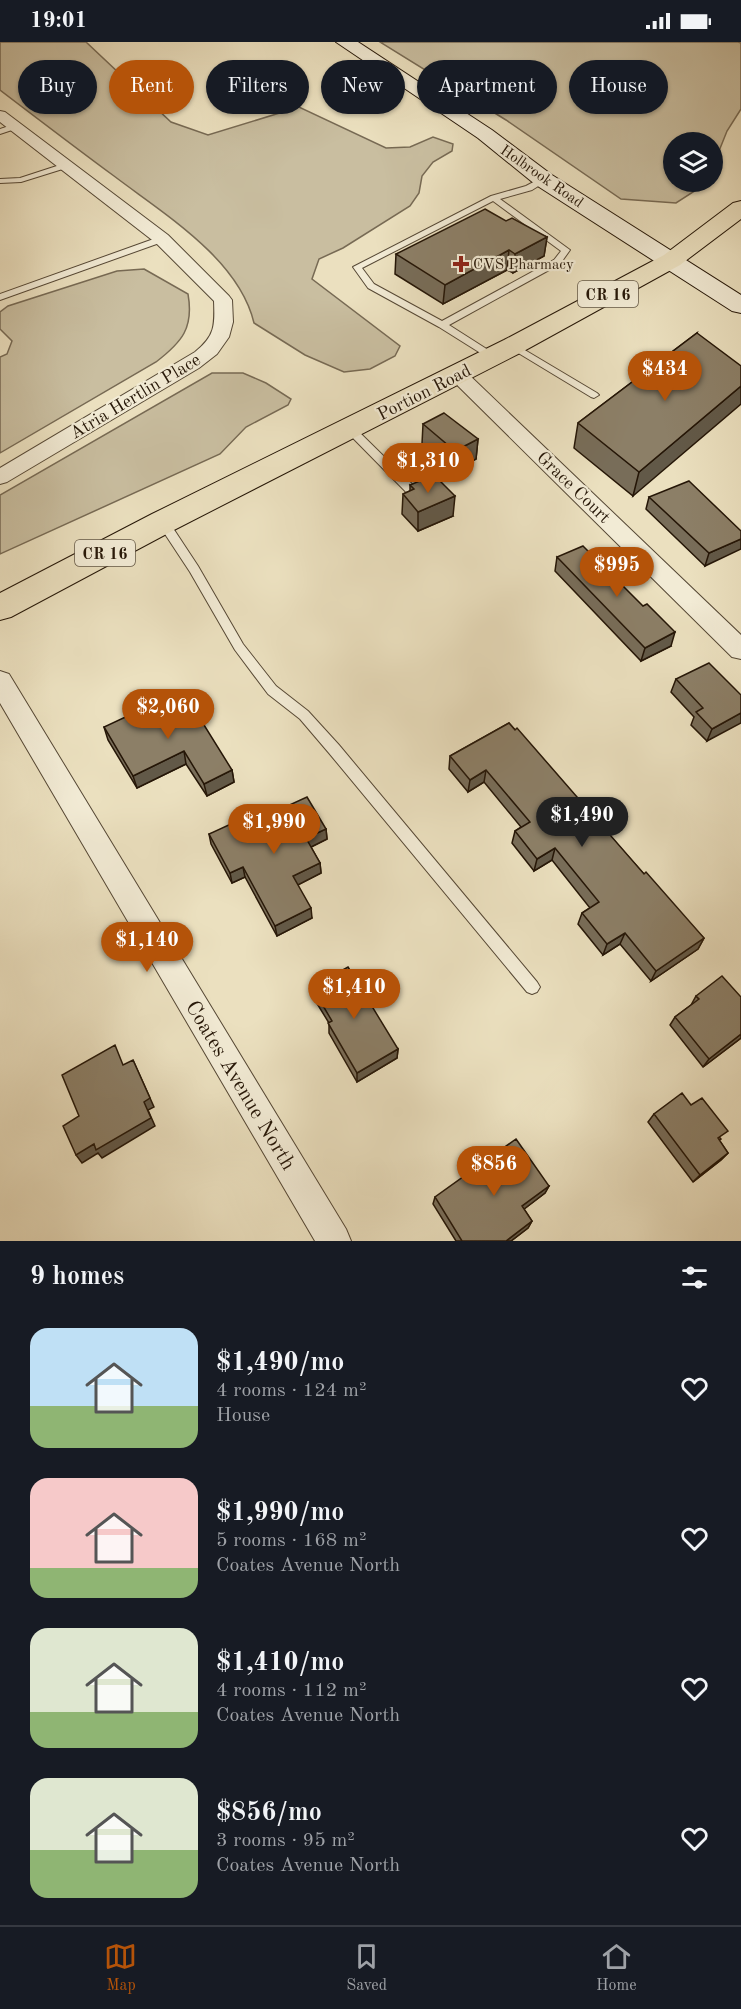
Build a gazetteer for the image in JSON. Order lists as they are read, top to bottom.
{
  "streets": {
    "main road": ["CR 16", "Portion Road"],
    "street": [
      "Holbrook Road",
      "Atria Hertlin Place",
      "Grace Court",
      "Coates Avenue North"
    ]
  },
  "crossings": [
    ["Holbrook Road", "Portion Road"],
    ["Portion Road", "Grace Court"]
  ],
  "places": {
    "health": ["CVS Pharmacy"]
  },
  "page": {
    "status": "19:01",
    "chip": [
      "Buy",
      "Rent",
      "Filters",
      "New",
      "Apartment",
      "House"
    ],
    "price": [
      "$434",
      "$1,310",
      "$995",
      "$2,060",
      "$1,490",
      "$1,990",
      "$1,140",
      "$1,410",
      "$856"
    ],
    "heading": "9 homes",
    "list": [
      {
        "name": "$1,490/mo",
        "note": "4 rooms · 124 m² · House"
      },
      {
        "name": "$1,990/mo",
        "note": "5 rooms · 168 m² · Coates Avenue North"
      },
      {
        "name": "$1,410/mo",
        "note": "4 rooms · 112 m² · Coates Avenue North"
      },
      {
        "name": "$856/mo",
        "note": "3 rooms · 95 m² · Coates Avenue North"
      }
    ],
    "tabs": ["Map", "Saved", "Home"]
  }
}
